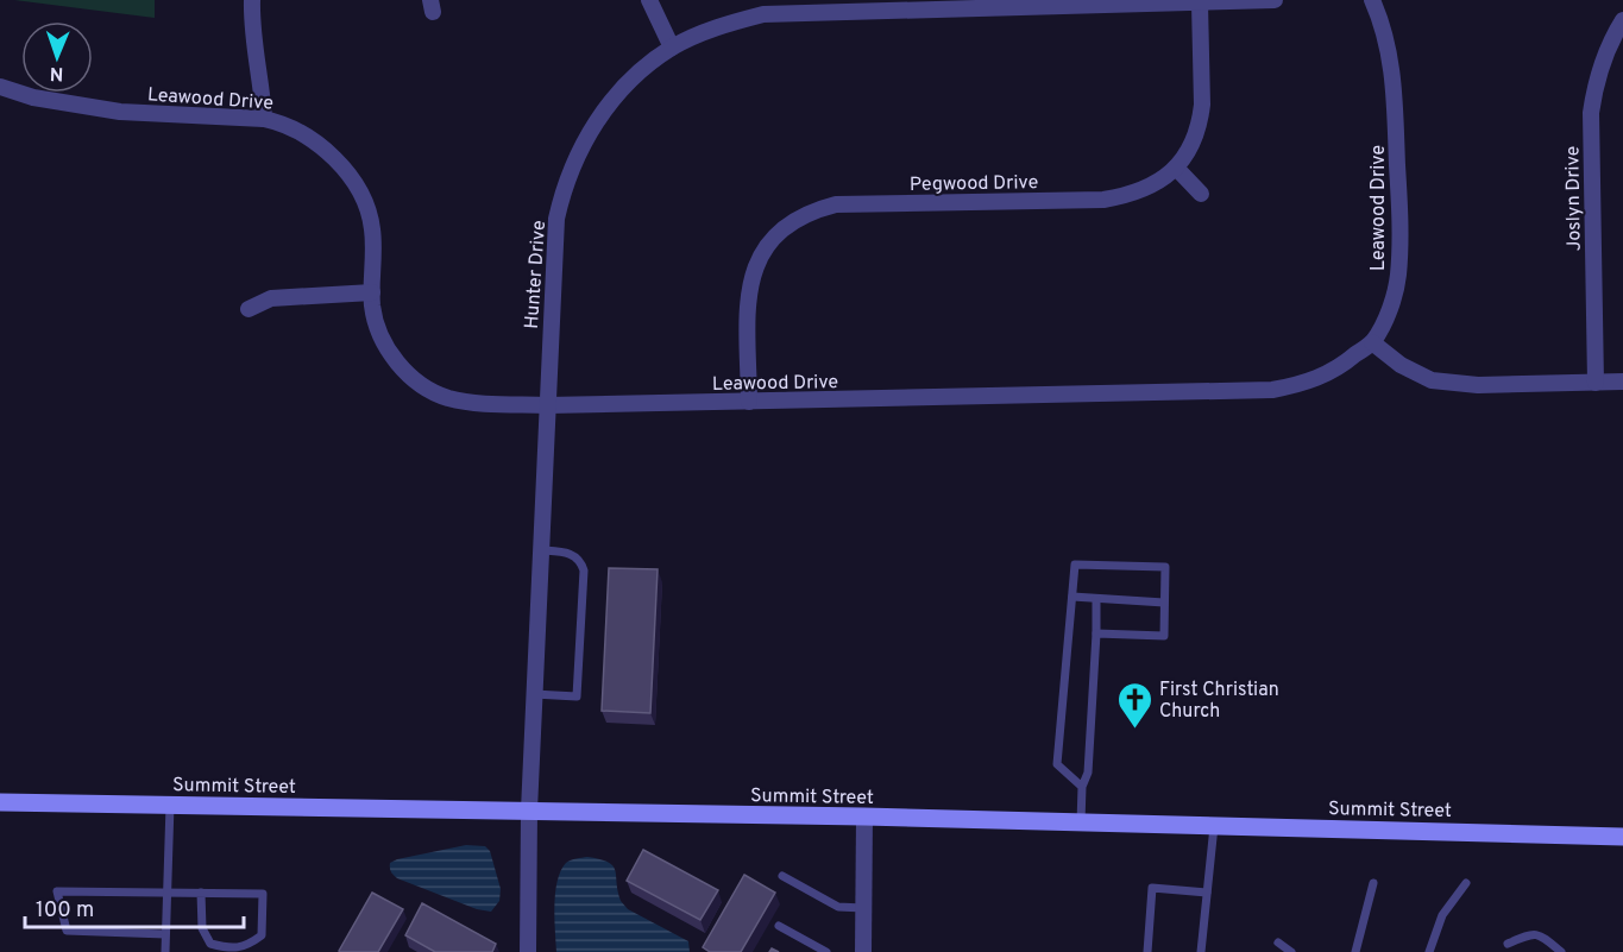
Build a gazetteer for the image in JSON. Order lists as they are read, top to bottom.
{
  "streets": {
    "main road": ["Summit Street"],
    "street": [
      "Leawood Drive",
      "Pegwood Drive",
      "Joslyn Drive",
      "Hunter Drive"
    ]
  },
  "crossings": [
    ["Leawood Drive", "Pegwood Drive"],
    ["Leawood Drive", "Hunter Drive"],
    ["Pegwood Drive", "Hunter Drive"],
    ["Hunter Drive", "Summit Street"]
  ],
  "places": {
    "church": ["First Christian Church"]
  },
  "scale_bar": "100 m",
  "north": "bottom"
}
